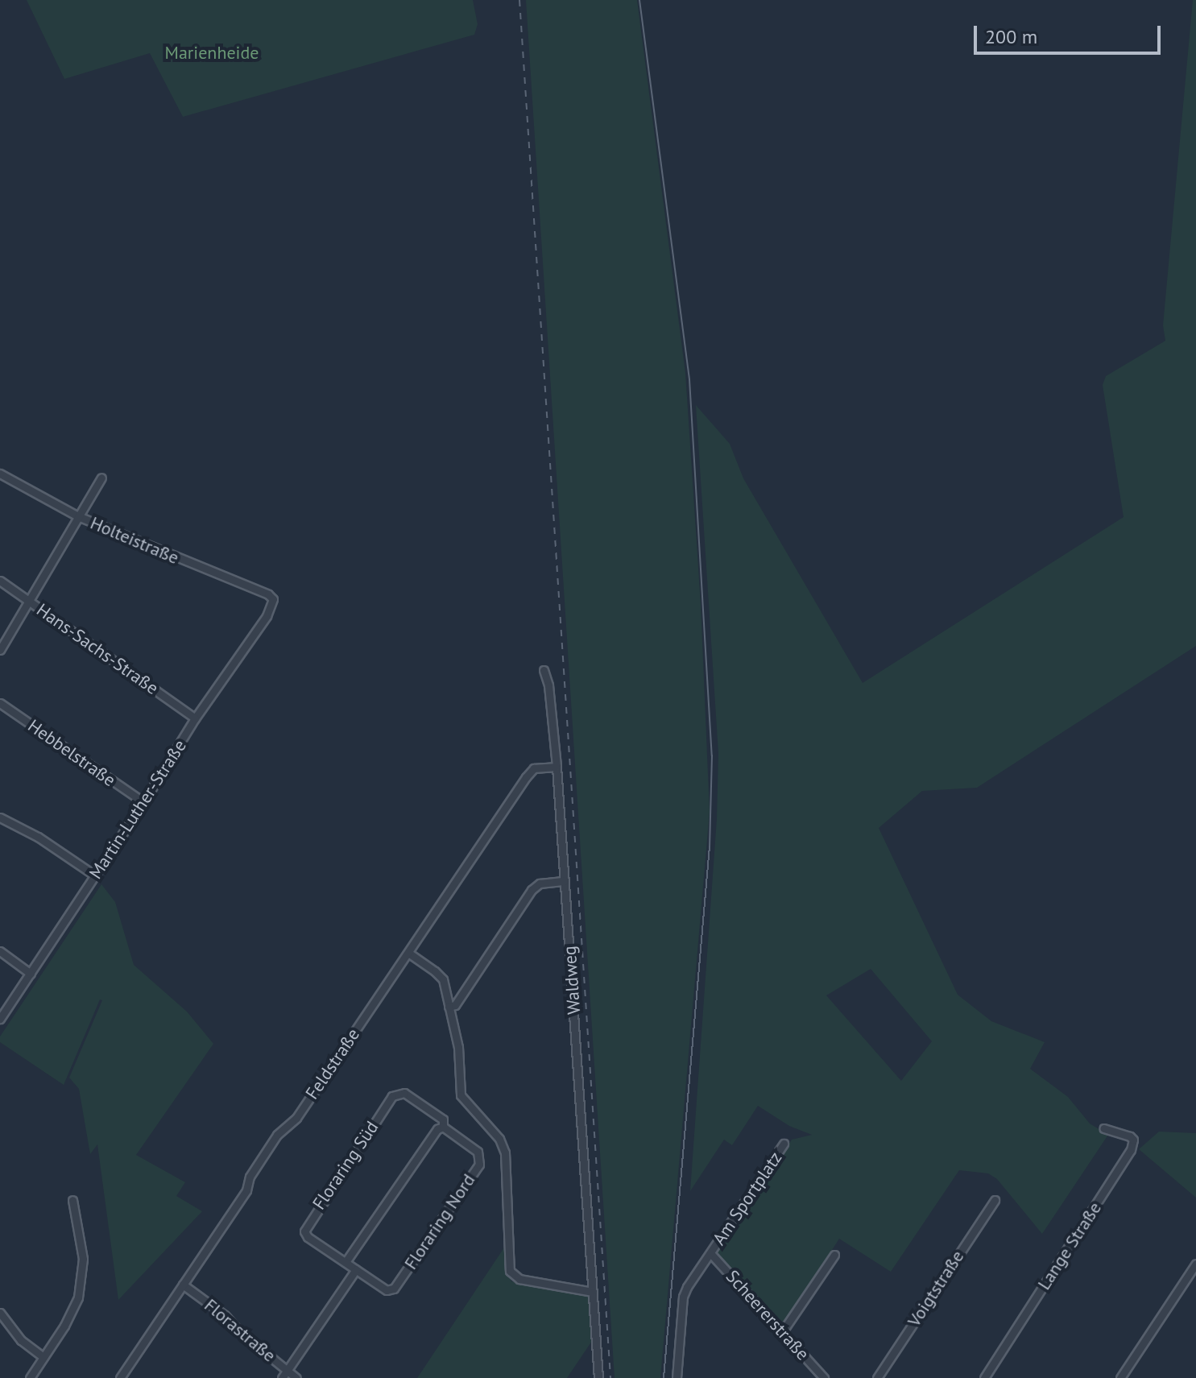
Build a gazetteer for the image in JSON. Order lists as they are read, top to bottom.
{
  "streets": {
    "street": [
      "Holteistraße",
      "Hans-Sachs-Straße",
      "Hebbelstraße",
      "Martin-Luther-Straße",
      "Waldweg",
      "Feldstraße",
      "Floraring Süd",
      "Am Sportplatz",
      "Floraring Nord",
      "Lange Straße",
      "Voigtstraße",
      "Scheererstraße",
      "Florastraße"
    ]
  },
  "crossings": [
    ["Holteistraße", "Martin-Luther-Straße"],
    ["Hans-Sachs-Straße", "Martin-Luther-Straße"],
    ["Hebbelstraße", "Martin-Luther-Straße"],
    ["Waldweg", "Feldstraße"],
    ["Feldstraße", "Florastraße"],
    ["Floraring Süd", "Floraring Nord"],
    ["Am Sportplatz", "Scheererstraße"]
  ],
  "parks": ["Marienheide"],
  "scale_bar": "200 m"
}
